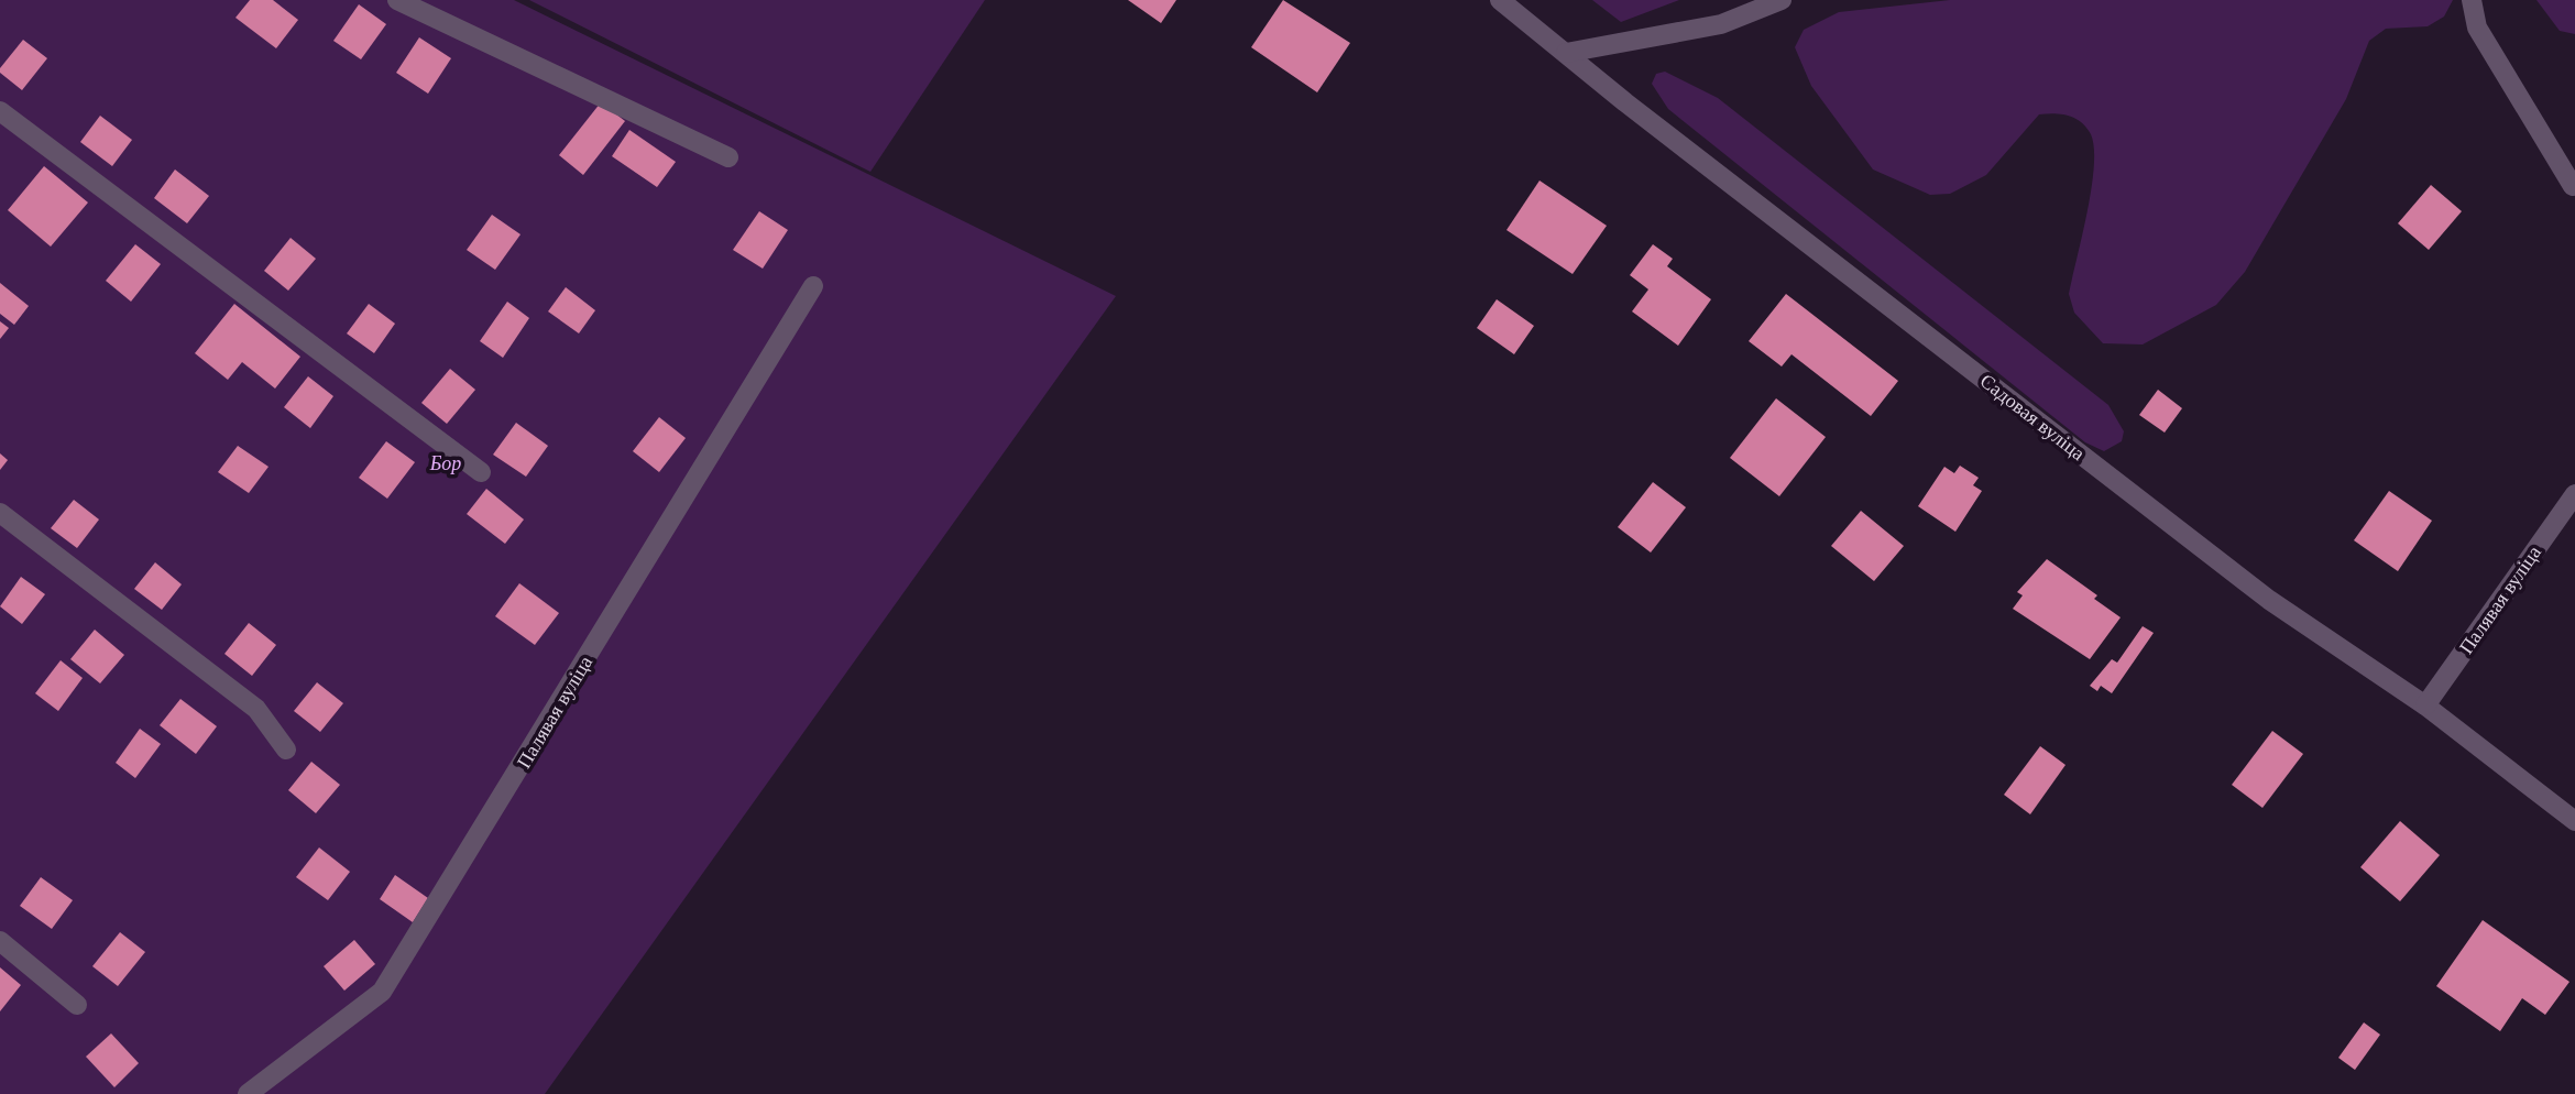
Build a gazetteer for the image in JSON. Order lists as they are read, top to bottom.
{
  "streets": {
    "street": ["Садовая вуліца", "Палявая вуліца"]
  },
  "crossings": [
    ["Садовая вуліца", "Палявая вуліца"]
  ],
  "parks": ["Бор"]
}
